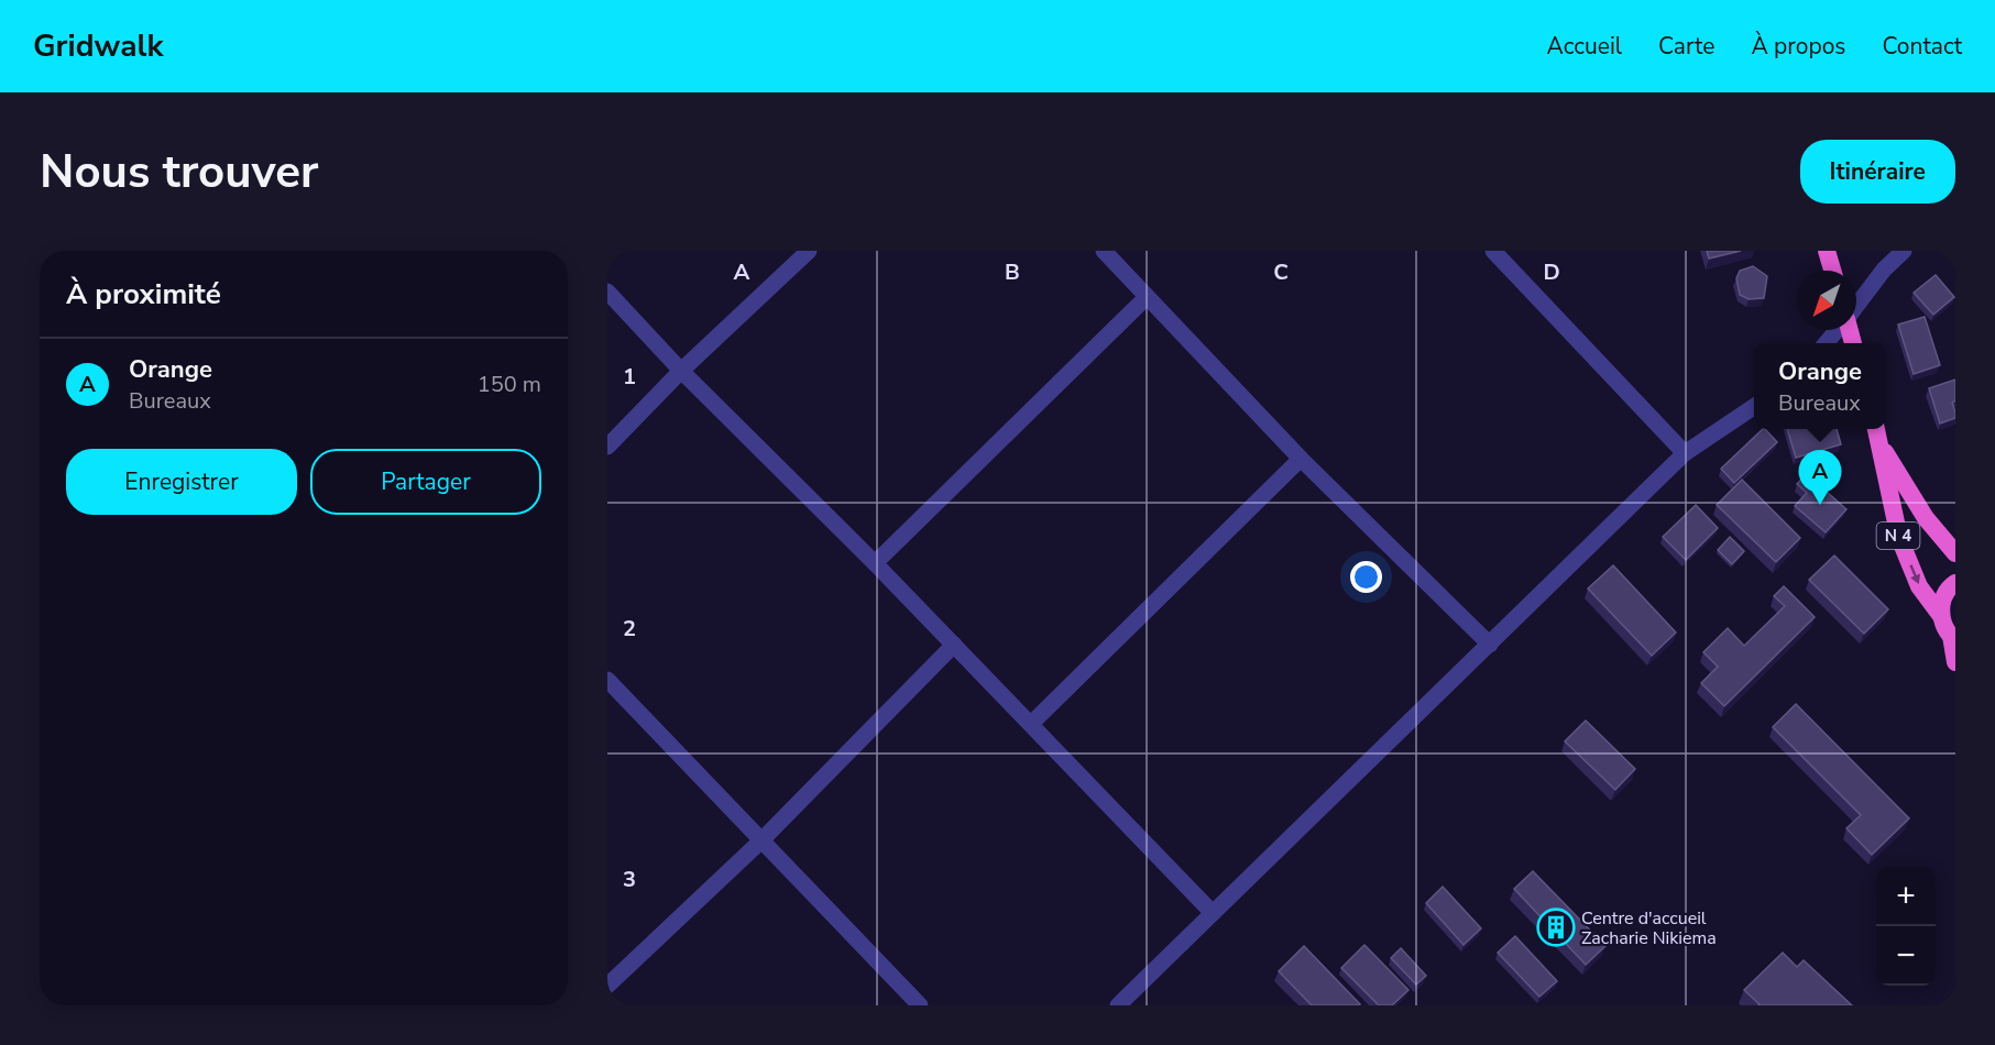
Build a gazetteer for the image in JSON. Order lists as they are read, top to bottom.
{
  "streets": {
    "highway": ["N 4"]
  },
  "places": {
    "building": ["Centre d'accueil Zacharie Nikiema"]
  },
  "north": "bottom left",
  "page": {
    "header": "Gridwalk",
    "nav": [
      "Accueil",
      "Carte",
      "À propos",
      "Contact"
    ],
    "buttons": [
      "Itinéraire",
      ["Enregistrer", "Partager"]
    ],
    "title": "Nous trouver",
    "heading": "À proximité",
    "list": [
      {
        "mark": "A",
        "name": "Orange",
        "note": "Bureaux",
        "value": "150 m"
      }
    ],
    "popup": ["Orange", "Bureaux"],
    "pins": "A",
    "map_buttons": ["+", "−"]
  },
  "grid": {
    "columns": [
      "A",
      "B",
      "C",
      "D"
    ],
    "rows": ["1", "2", "3"]
  }
}
